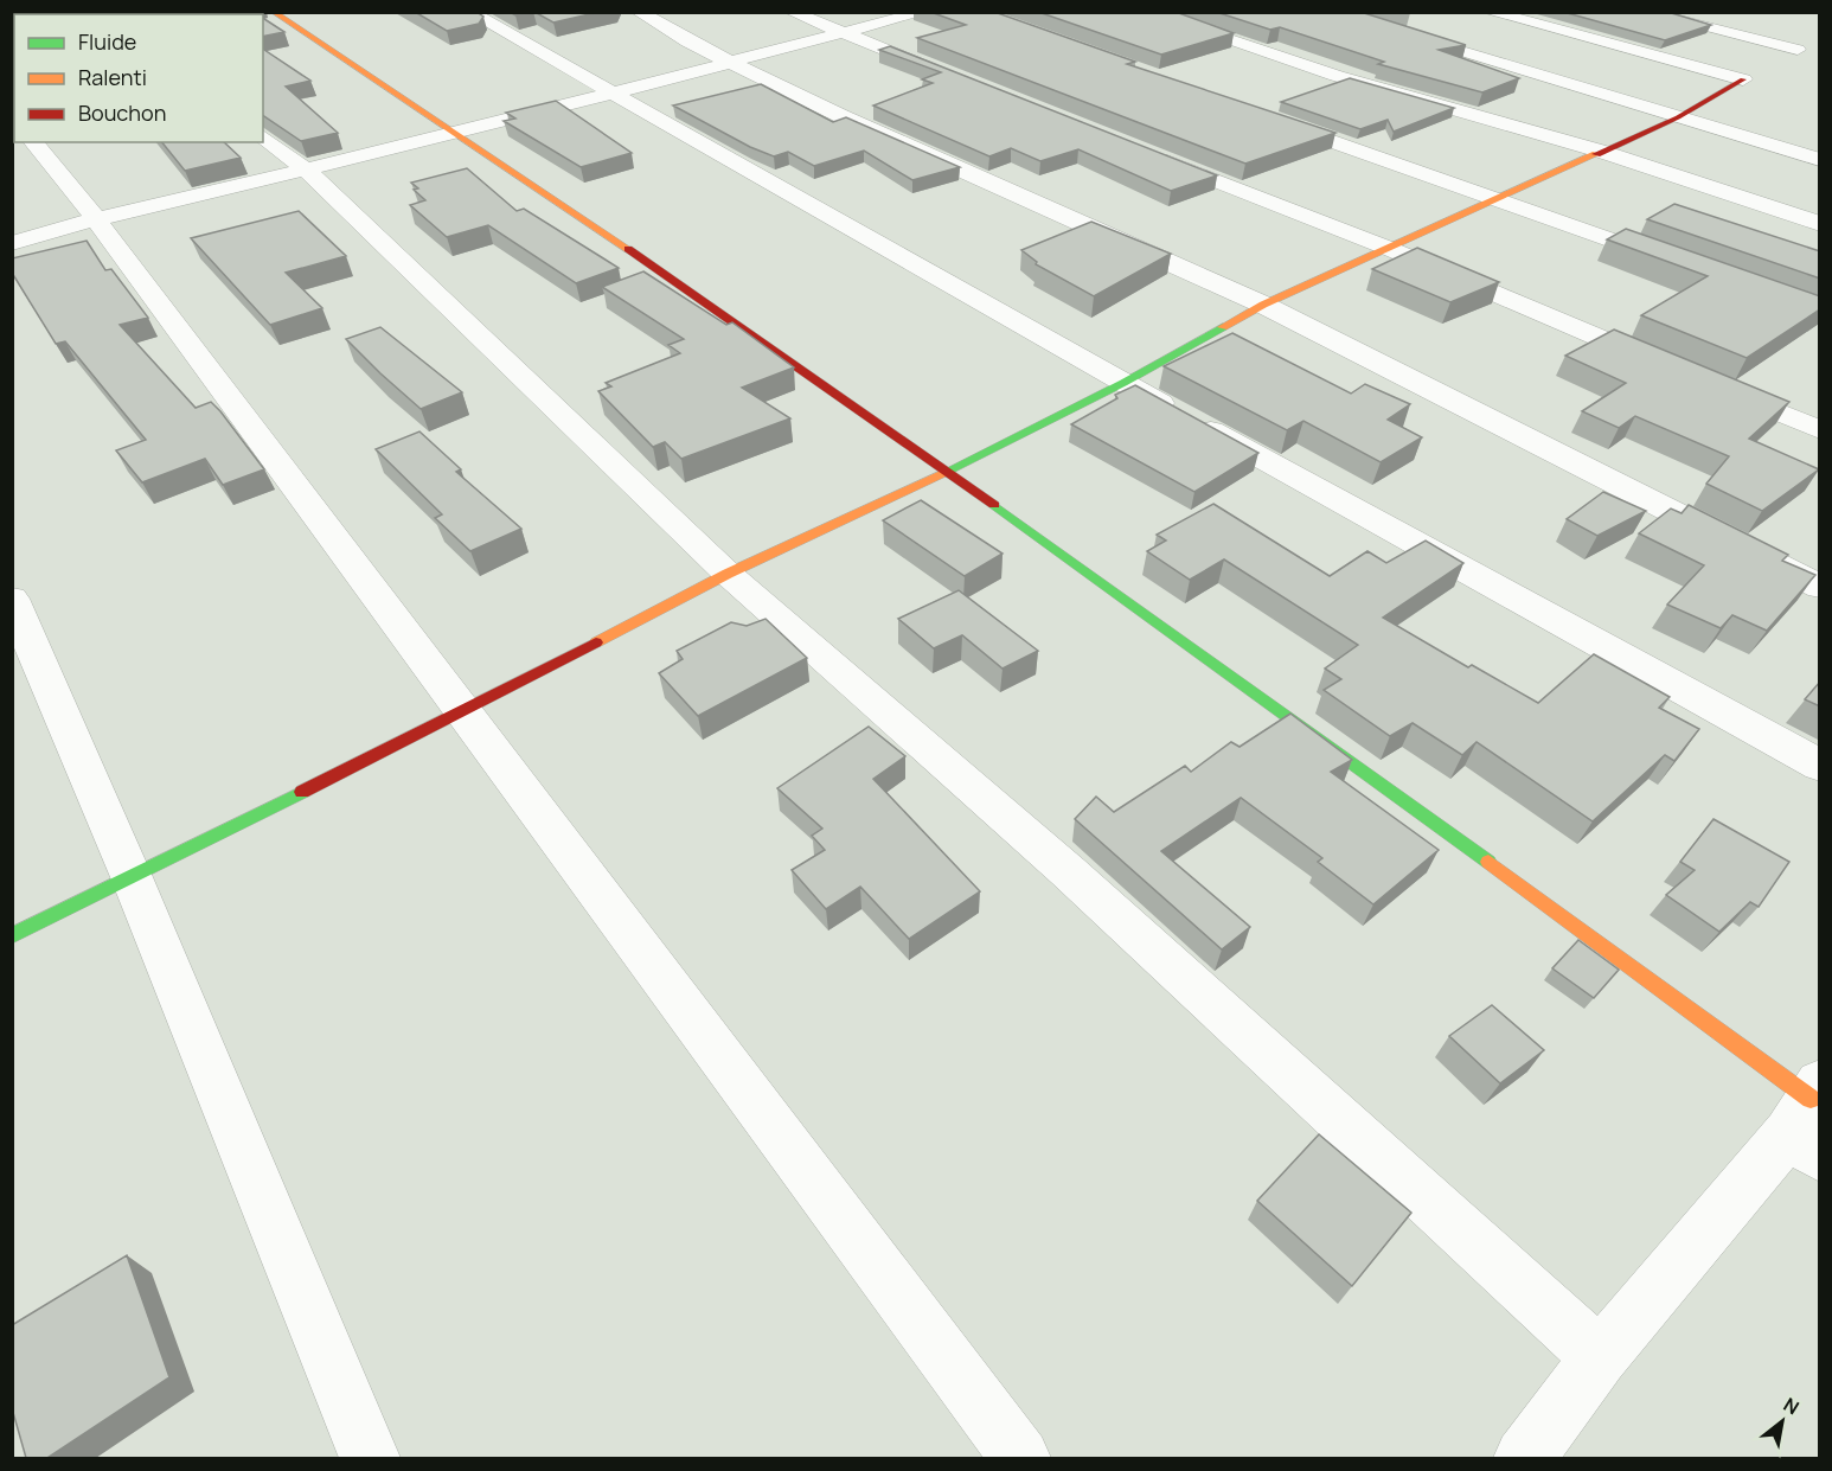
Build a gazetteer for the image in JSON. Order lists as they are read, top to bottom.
{
  "legend": ["Fluide", "Ralenti", "Bouchon"],
  "north": "top right"
}
